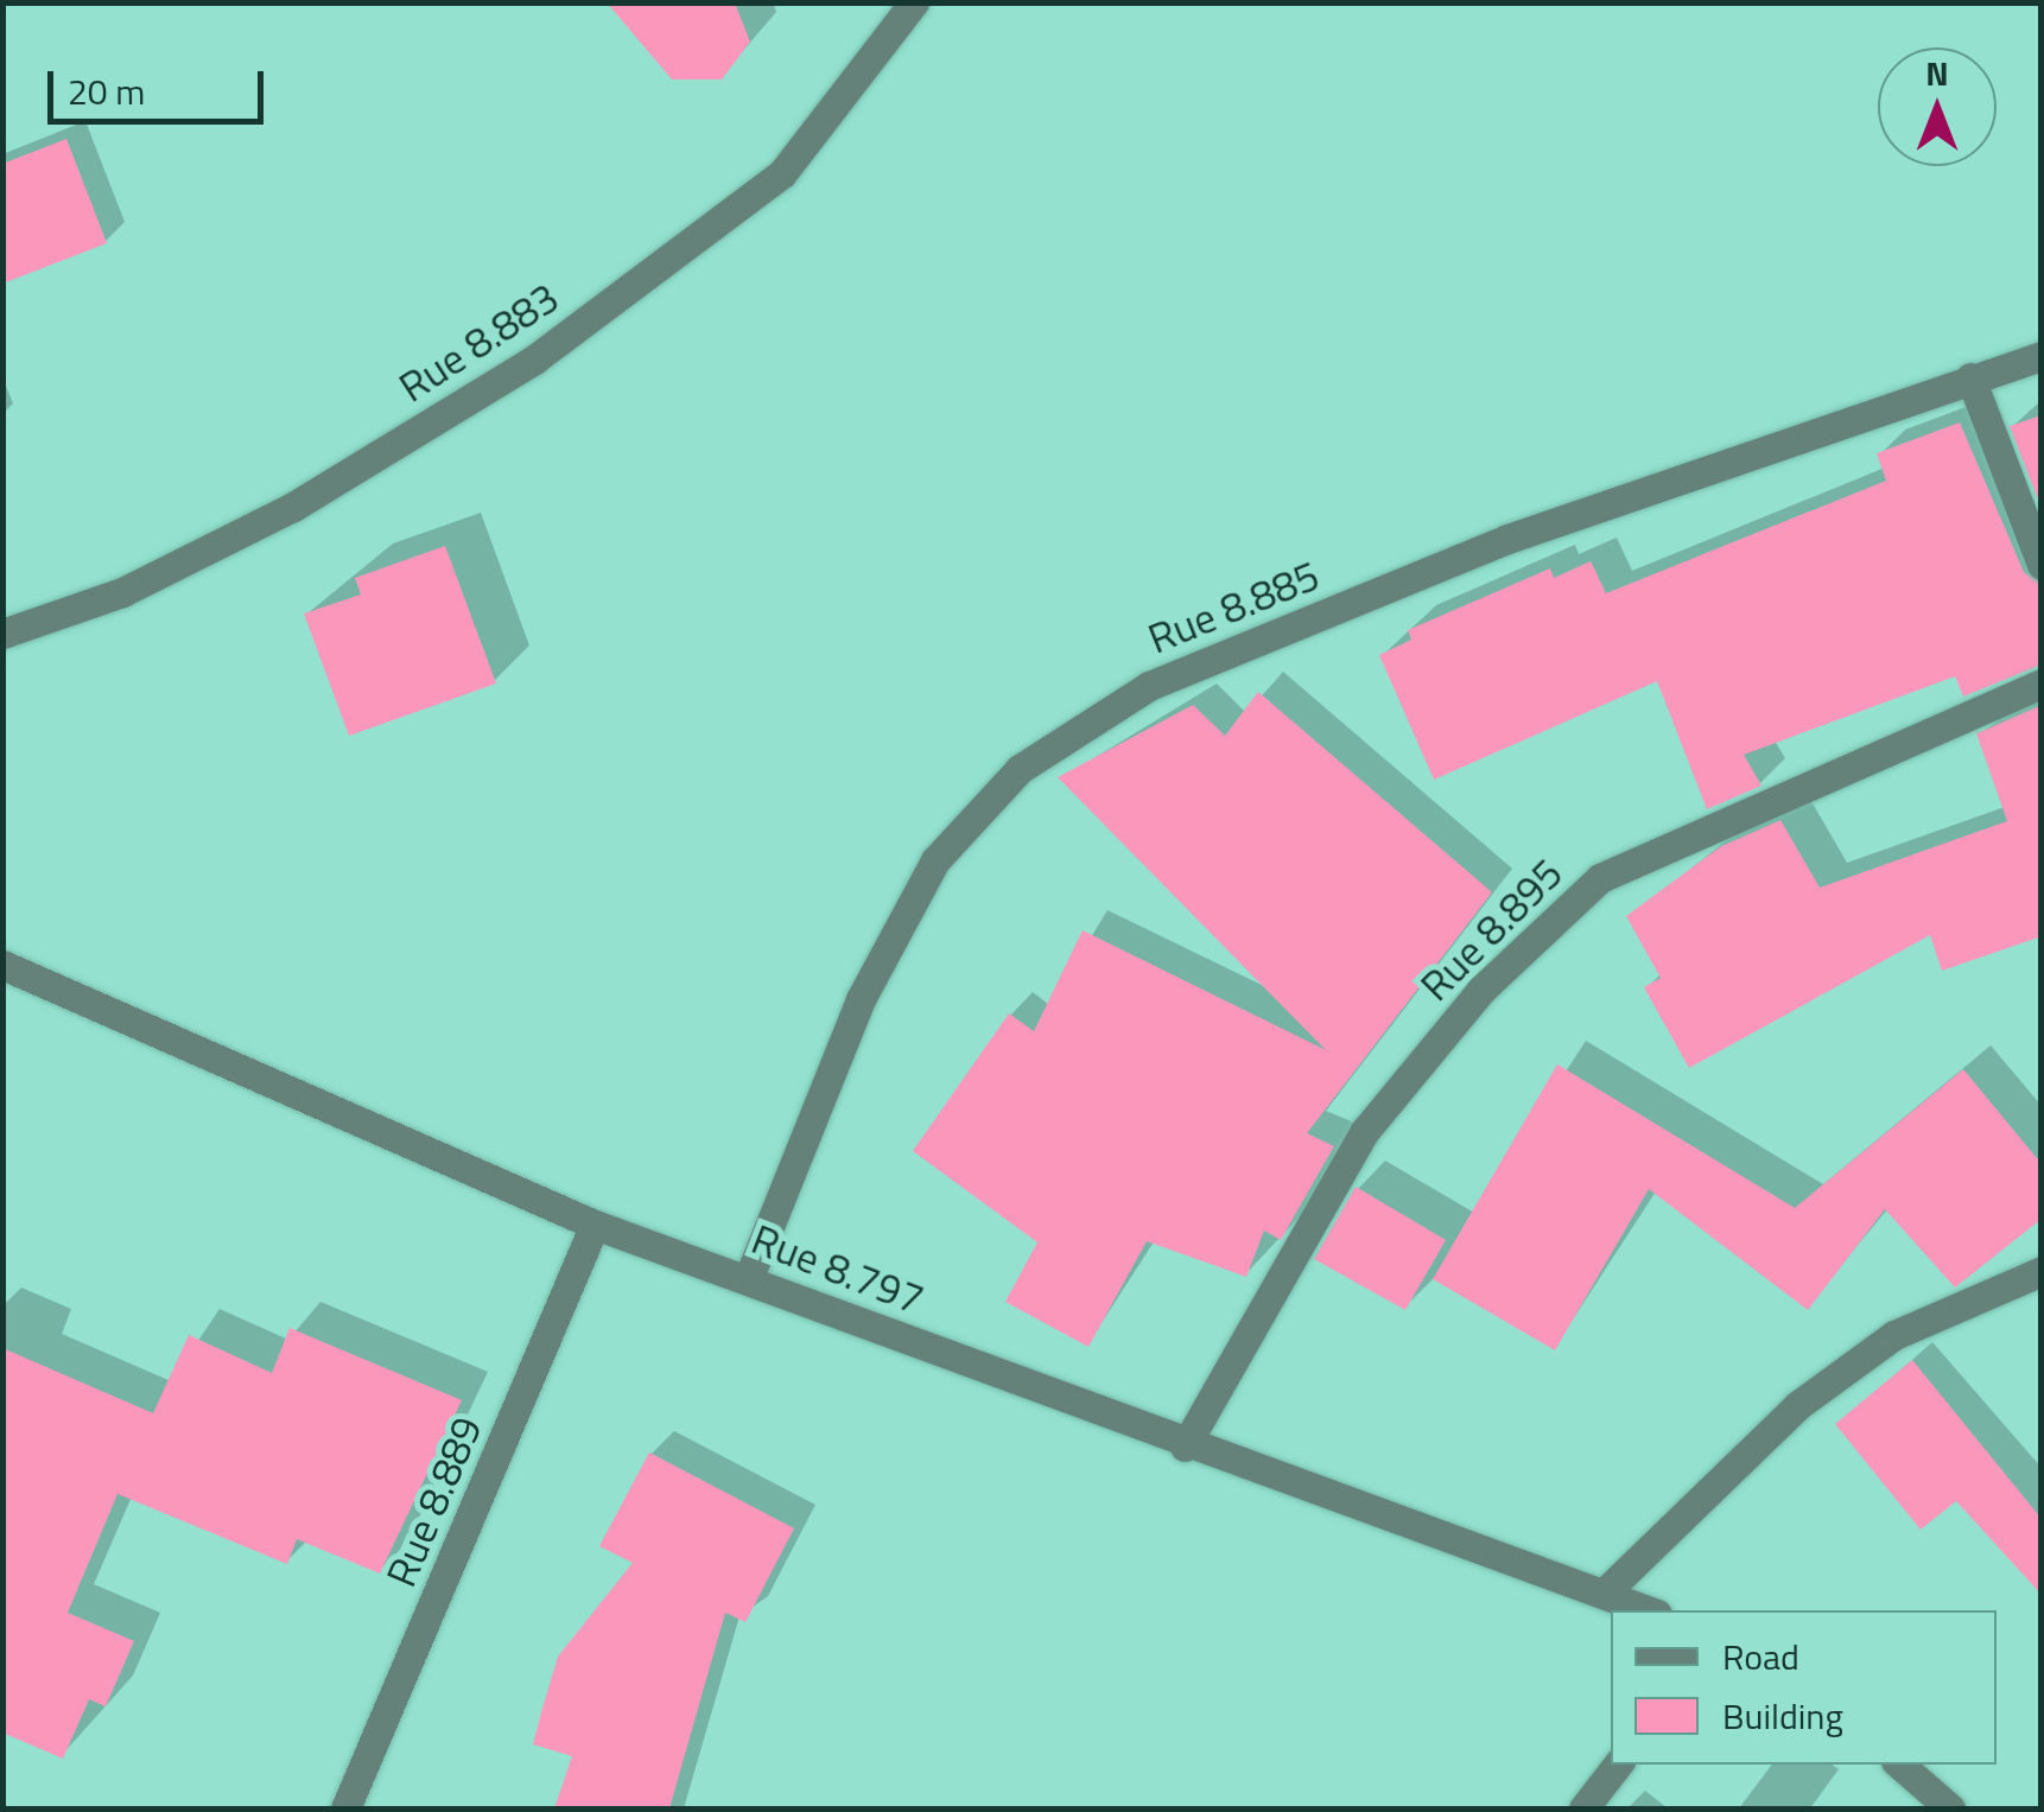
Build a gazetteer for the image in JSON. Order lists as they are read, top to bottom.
{
  "streets": {
    "street": [
      "Rue 8.883",
      "Rue 8.885",
      "Rue 8.895",
      "Rue 8.797",
      "Rue 8.889"
    ]
  },
  "crossings": [
    ["Rue 8.885", "Rue 8.797"],
    ["Rue 8.895", "Rue 8.797"],
    ["Rue 8.797", "Rue 8.889"]
  ],
  "legend": ["Road", "Building"],
  "scale_bar": "20 m",
  "north": "top"
}
